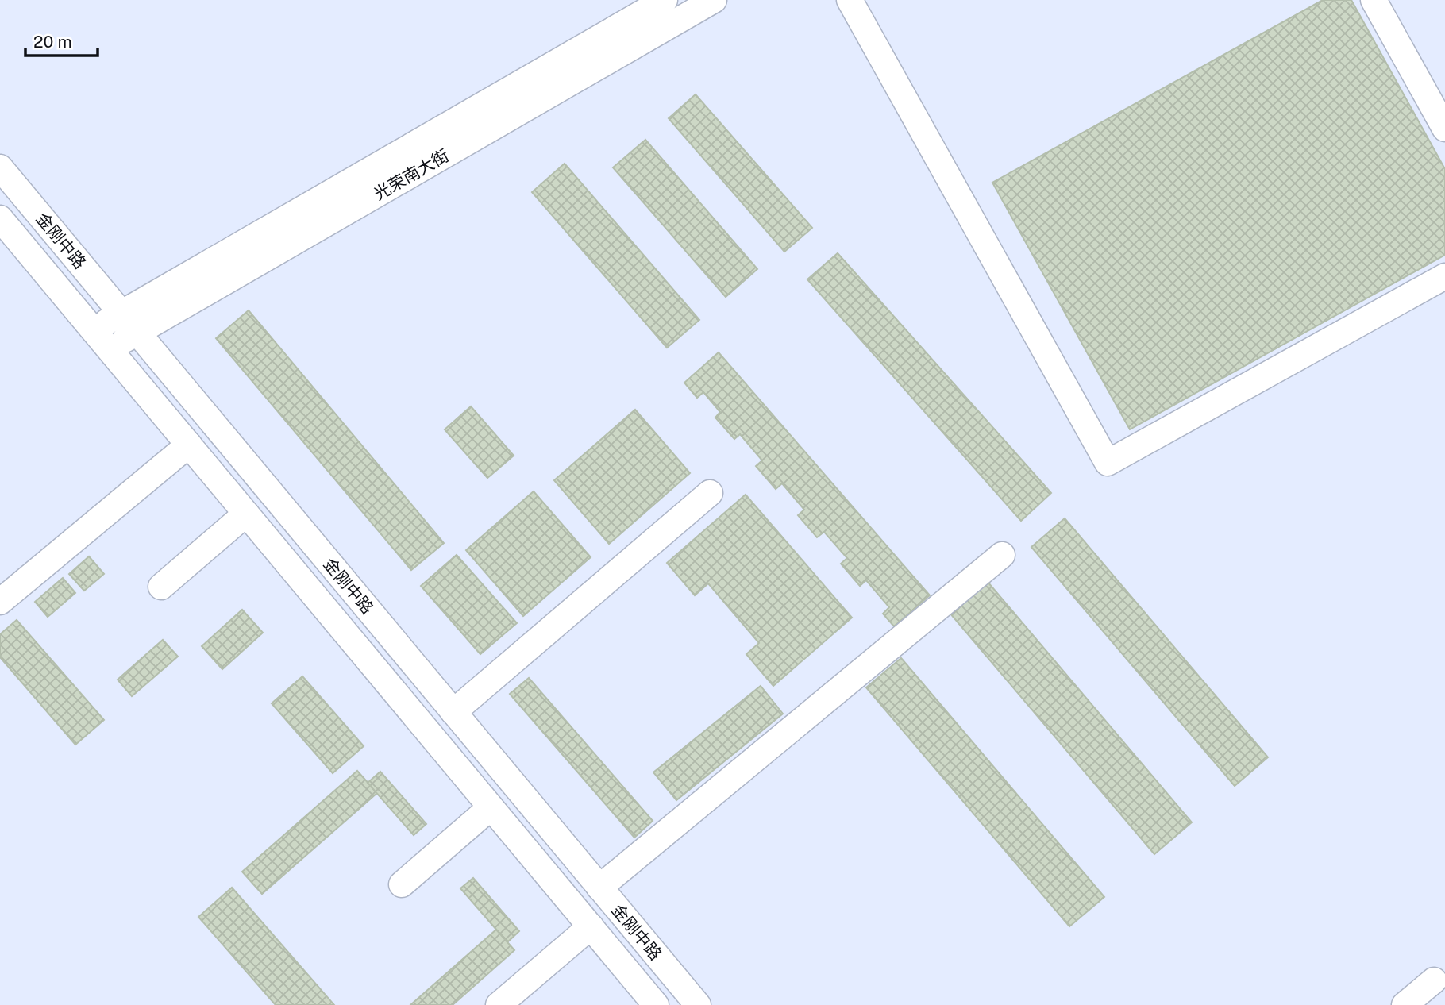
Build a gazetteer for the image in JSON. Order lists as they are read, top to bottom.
{
  "streets": {
    "street": ["光荣南大街", "金刚中路"]
  },
  "crossings": [
    ["光荣南大街", "金刚中路"]
  ],
  "scale_bar": "20 m"
}
